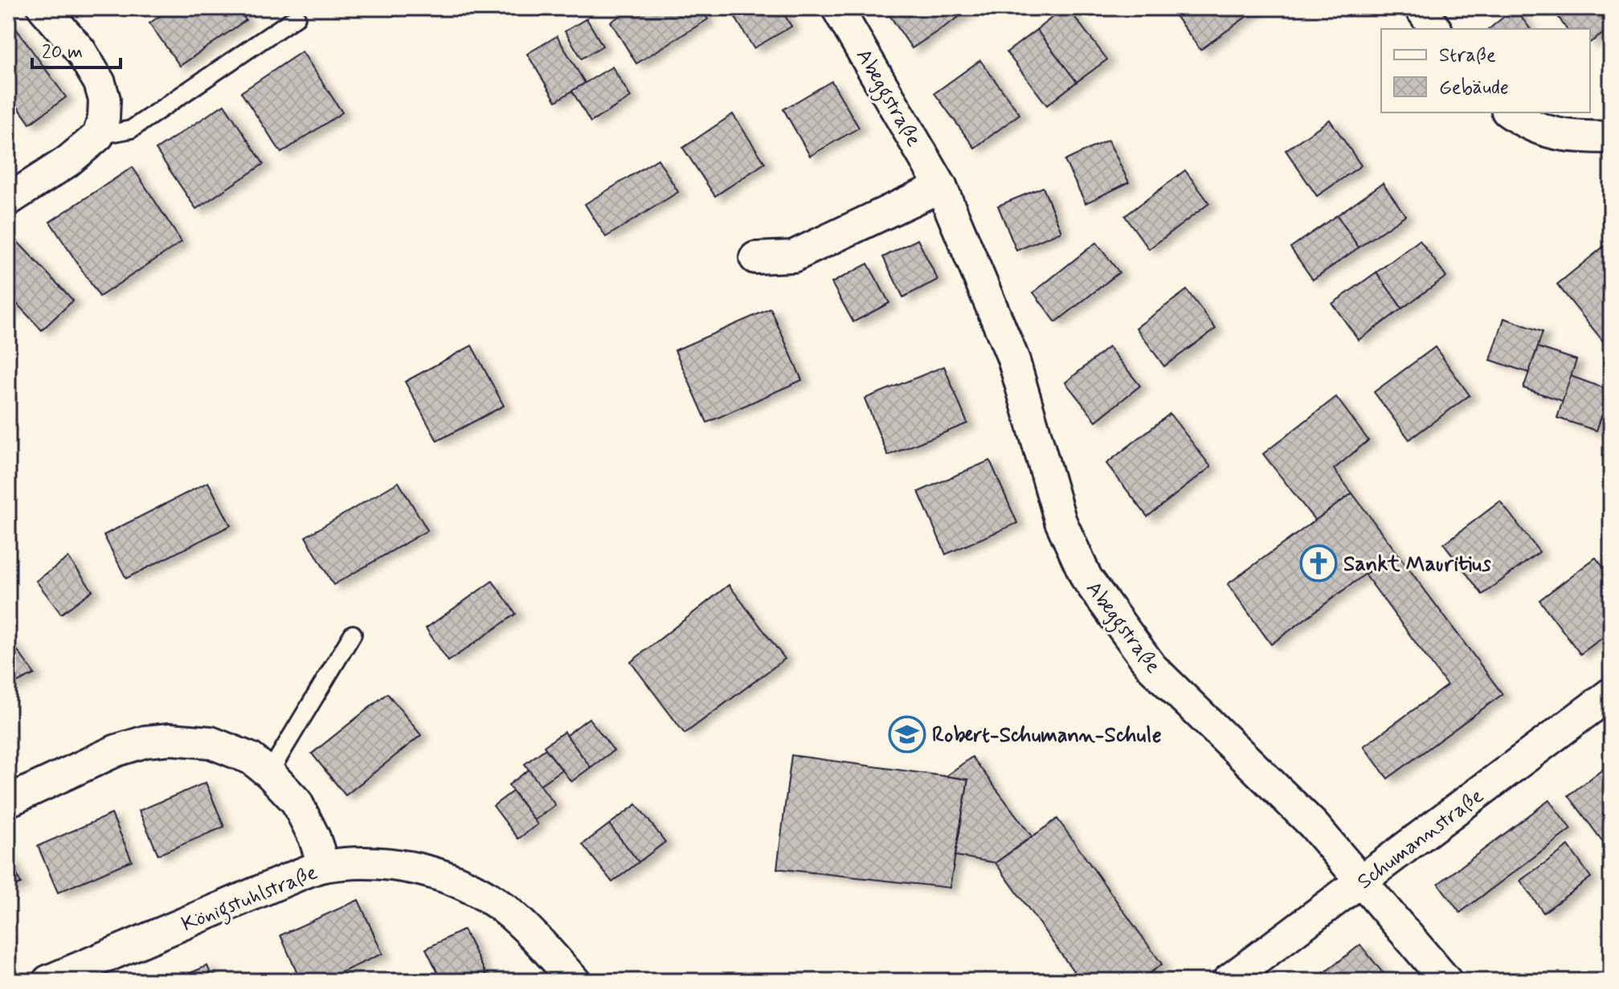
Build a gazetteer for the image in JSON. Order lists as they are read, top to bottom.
{
  "streets": {
    "street": ["Abeggstraße", "Schumannstraße", "Königstuhlstraße"]
  },
  "crossings": [
    ["Abeggstraße", "Schumannstraße"]
  ],
  "places": {
    "church": ["Sankt Mauritius"],
    "school or university": ["Robert-Schumann-Schule"]
  },
  "legend": ["Straße", "Gebäude"],
  "scale_bar": "20 m"
}
